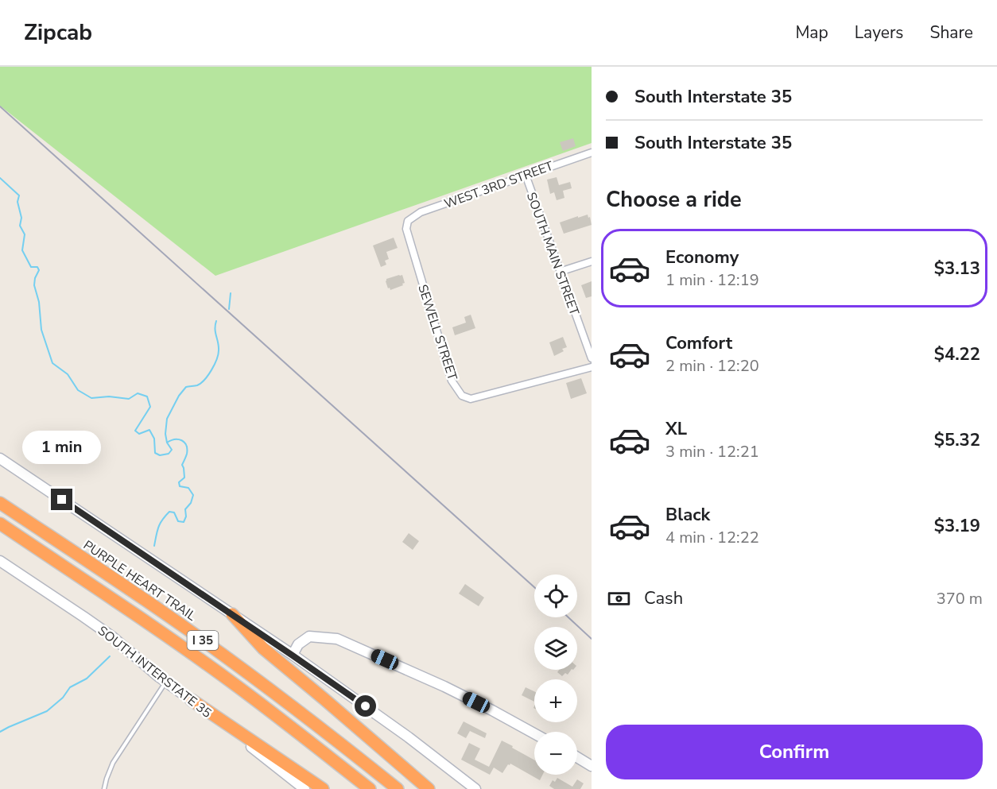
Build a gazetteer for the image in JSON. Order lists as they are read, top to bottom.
{
  "streets": {
    "highway": ["PURPLE HEART TRAIL", "I 35"],
    "main road": ["SOUTH INTERSTATE 35"],
    "street": ["WEST 3RD STREET", "SOUTH MAIN STREET", "SEWELL STREET"]
  },
  "crossings": [
    ["WEST 3RD STREET", "SOUTH MAIN STREET"],
    ["WEST 3RD STREET", "SEWELL STREET"]
  ],
  "page": {
    "header": "Zipcab",
    "nav": ["Map", "Layers", "Share"],
    "banner": ["South Interstate 35", "South Interstate 35"],
    "heading": "Choose a ride",
    "list": [
      {
        "name": "Economy",
        "note": "1 min · 12:19",
        "value": "$3.13"
      },
      {
        "name": "Comfort",
        "note": "2 min · 12:20",
        "value": "$4.22"
      },
      {
        "name": "XL",
        "note": "3 min · 12:21",
        "value": "$5.32"
      },
      {
        "name": "Black",
        "note": "4 min · 12:22",
        "value": "$3.19"
      }
    ],
    "bubble": "1 min",
    "pay": ["Cash", "370 m"],
    "map_buttons": ["+", "−"],
    "buttons": "Confirm"
  }
}
